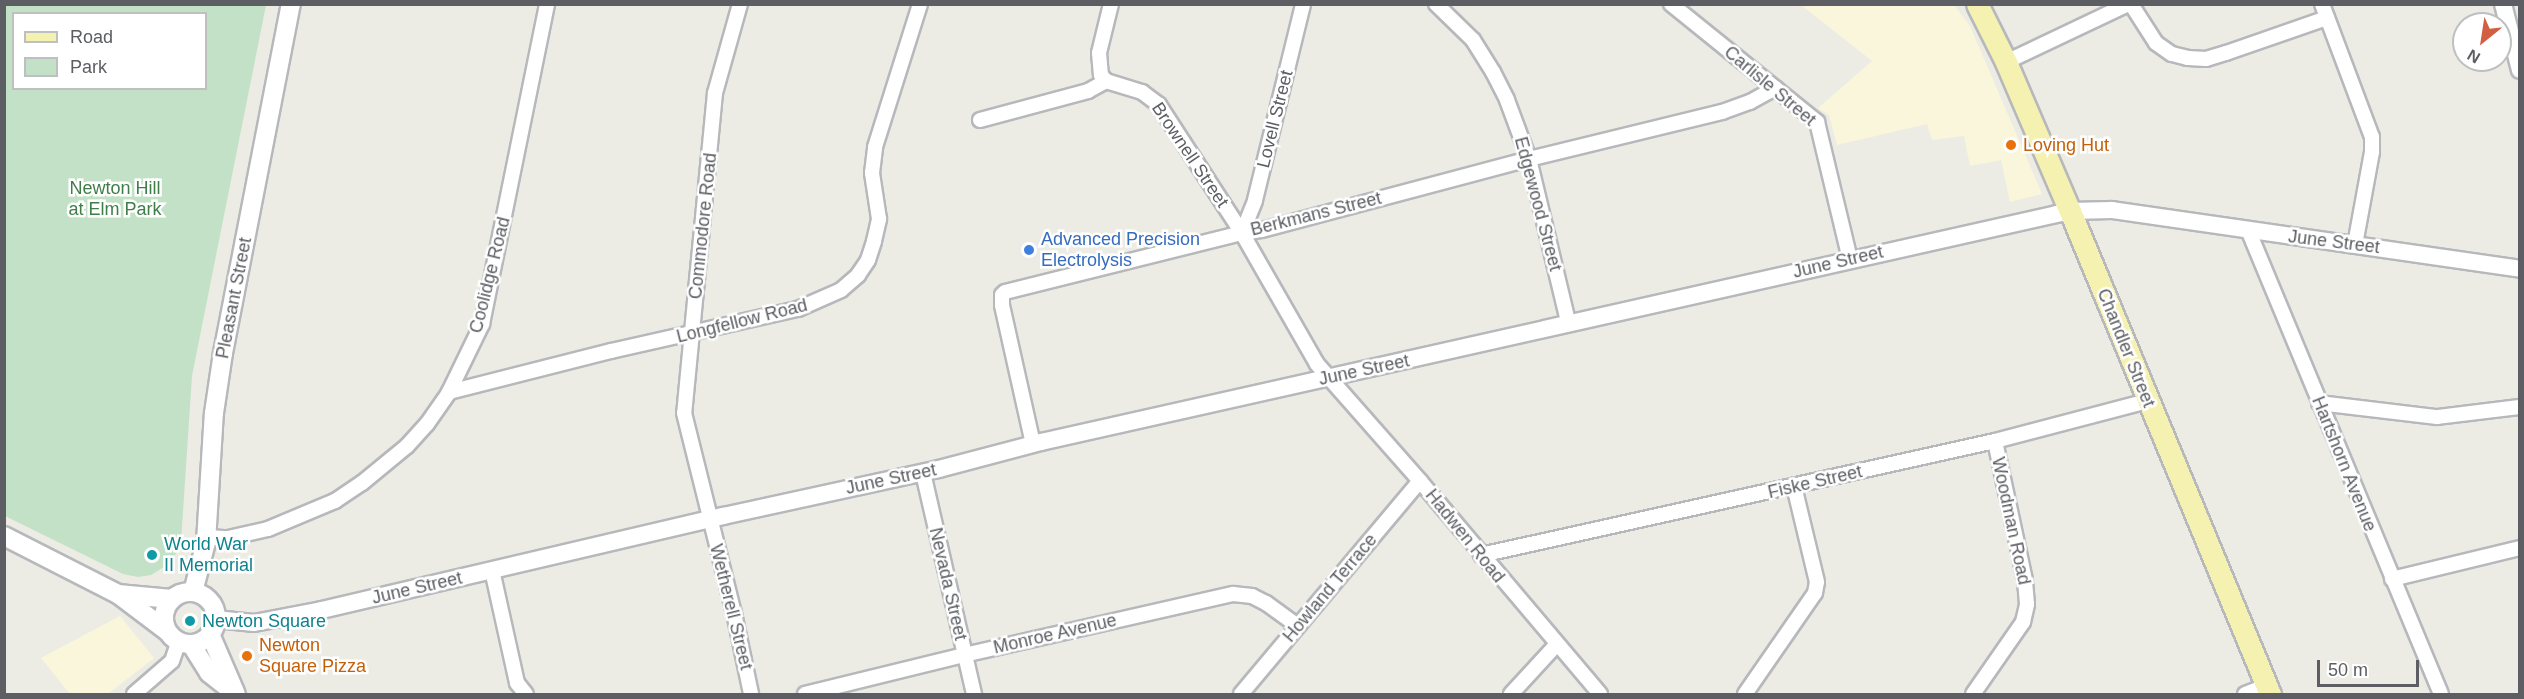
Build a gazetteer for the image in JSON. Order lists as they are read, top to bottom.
{
  "streets": {
    "main road": ["Pleasant Street", "Chandler Street"],
    "street": [
      "Carlisle Street",
      "Lovell Street",
      "Brownell Street",
      "Edgewood Street",
      "Berkmans Street",
      "Commodore Road",
      "June Street",
      "Coolidge Road",
      "Longfellow Road",
      "Hartshorn Avenue",
      "Fiske Street",
      "Woodman Road",
      "Hadwen Road",
      "Nevada Street",
      "Howland Terrace",
      "Wetherell Street",
      "Monroe Avenue"
    ]
  },
  "crossings": [
    ["Carlisle Street", "Berkmans Street"],
    ["Carlisle Street", "June Street"],
    ["Lovell Street", "Brownell Street"],
    ["Lovell Street", "Berkmans Street"],
    ["Brownell Street", "Berkmans Street"],
    ["Brownell Street", "June Street"],
    ["Brownell Street", "Hadwen Road"],
    ["Edgewood Street", "Berkmans Street"],
    ["Edgewood Street", "June Street"],
    ["Berkmans Street", "June Street"],
    ["Commodore Road", "June Street"],
    ["Commodore Road", "Longfellow Road"],
    ["Commodore Road", "Wetherell Street"],
    ["June Street", "Pleasant Street"],
    ["June Street", "Chandler Street"],
    ["June Street", "Hartshorn Avenue"],
    ["June Street", "Hadwen Road"],
    ["June Street", "Nevada Street"],
    ["June Street", "Wetherell Street"],
    ["Coolidge Road", "Pleasant Street"],
    ["Coolidge Road", "Longfellow Road"],
    ["Chandler Street", "Fiske Street"],
    ["Fiske Street", "Woodman Road"],
    ["Fiske Street", "Hadwen Road"],
    ["Hadwen Road", "Howland Terrace"],
    ["Nevada Street", "Monroe Avenue"],
    ["Howland Terrace", "Monroe Avenue"]
  ],
  "parks": ["Newton Hill at Elm Park"],
  "places": [
    "Loving Hut",
    "Advanced Precision Electrolysis",
    "World War II Memorial",
    "Newton Square",
    "Newton Square Pizza"
  ],
  "legend": ["Road", "Park"],
  "scale_bar": "50 m",
  "north": "bottom left"
}
